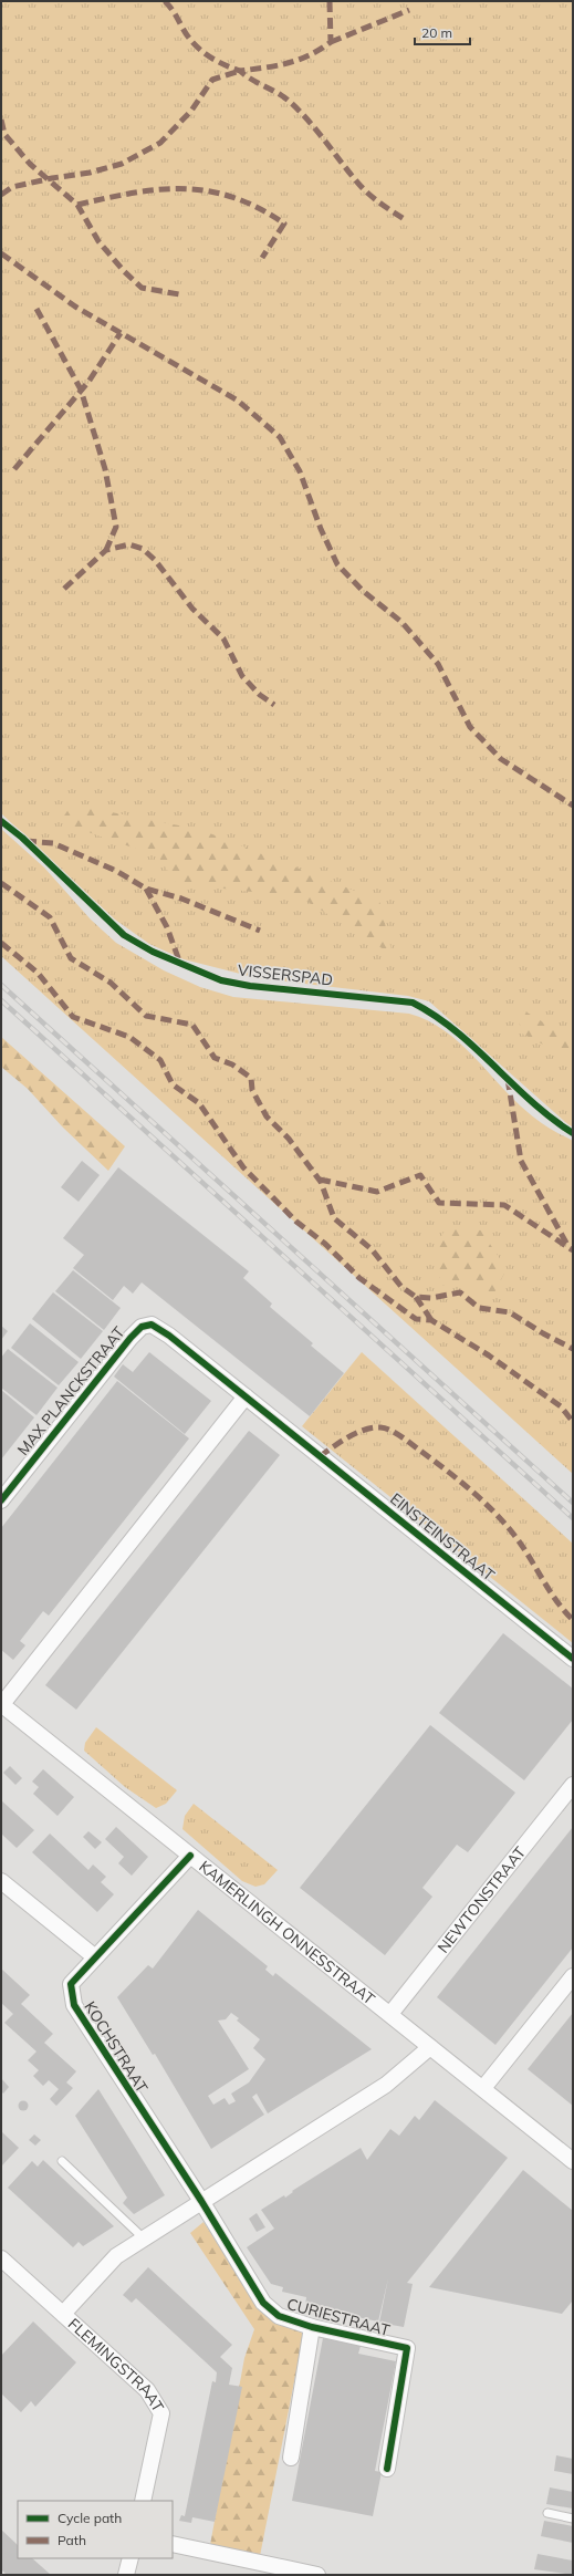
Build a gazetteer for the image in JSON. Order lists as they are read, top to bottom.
{
  "streets": {
    "street": [
      "MAX PLANCKSTRAAT",
      "EINSTEINSTRAAT",
      "NEWTONSTRAAT",
      "KAMERLINGH ONNESSTRAAT",
      "KOCHSTRAAT",
      "CURIESTRAAT",
      "FLEMINGSTRAAT"
    ],
    "cycle path": ["VISSERSPAD"]
  },
  "crossings": [
    ["MAX PLANCKSTRAAT", "EINSTEINSTRAAT"],
    ["NEWTONSTRAAT", "KAMERLINGH ONNESSTRAAT"],
    ["KAMERLINGH ONNESSTRAAT", "KOCHSTRAAT"],
    ["KOCHSTRAAT", "CURIESTRAAT"]
  ],
  "legend": ["Cycle path", "Path"],
  "scale_bar": "20 m"
}
